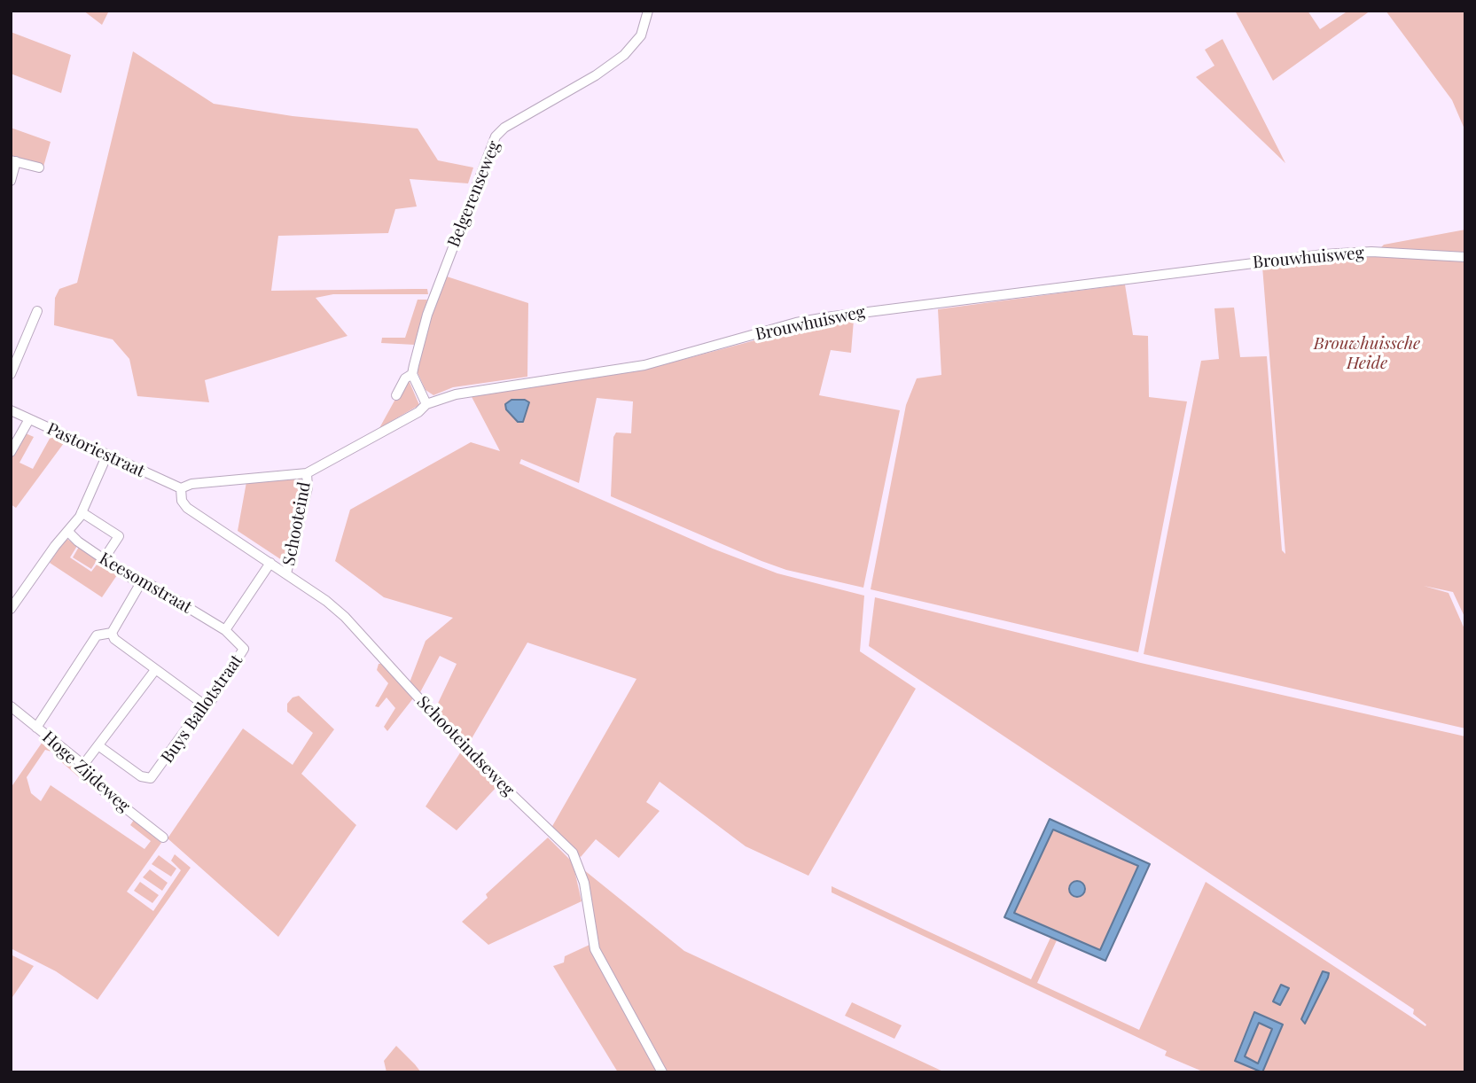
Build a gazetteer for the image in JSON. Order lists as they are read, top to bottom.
{
  "streets": {
    "street": [
      "Belgerenseweg",
      "Brouwhuisweg",
      "Pastoriestraat",
      "Schooteind",
      "Keesomstraat",
      "Buys Ballotstraat",
      "Schooteindseweg",
      "Hoge Zijdeweg"
    ]
  },
  "crossings": [
    ["Brouwhuisweg", "Pastoriestraat"],
    ["Brouwhuisweg", "Schooteind"],
    ["Brouwhuisweg", "Schooteindseweg"],
    ["Pastoriestraat", "Schooteindseweg"],
    ["Schooteind", "Schooteindseweg"],
    ["Keesomstraat", "Buys Ballotstraat"]
  ],
  "parks": ["Brouwhuissche Heide"]
}
